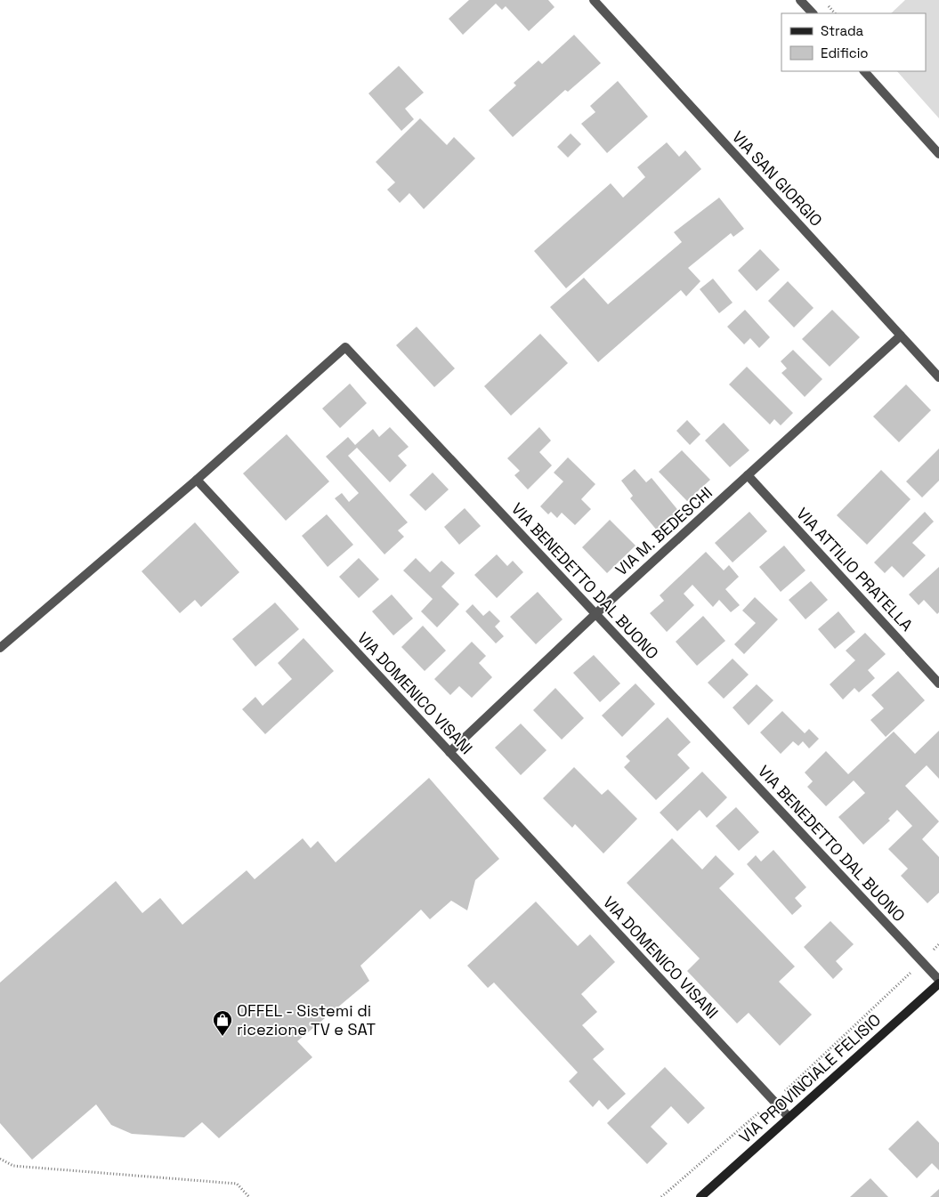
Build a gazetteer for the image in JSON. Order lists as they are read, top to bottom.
{
  "streets": {
    "main road": ["VIA PROVINCIALE FELISIO"],
    "street": [
      "VIA SAN GIORGIO",
      "VIA M. BEDESCHI",
      "VIA ATTILIO PRATELLA",
      "VIA BENEDETTO DAL BUONO",
      "VIA DOMENICO VISANI"
    ]
  },
  "crossings": [
    ["VIA SAN GIORGIO", "VIA M. BEDESCHI"],
    ["VIA M. BEDESCHI", "VIA ATTILIO PRATELLA"],
    ["VIA M. BEDESCHI", "VIA BENEDETTO DAL BUONO"],
    ["VIA M. BEDESCHI", "VIA DOMENICO VISANI"],
    ["VIA BENEDETTO DAL BUONO", "VIA DOMENICO VISANI"],
    ["VIA BENEDETTO DAL BUONO", "VIA PROVINCIALE FELISIO"],
    ["VIA DOMENICO VISANI", "VIA PROVINCIALE FELISIO"]
  ],
  "places": {
    "shop": ["OFFEL - Sistemi di ricezione TV e SAT"]
  },
  "legend": ["Strada", "Edificio"]
}
